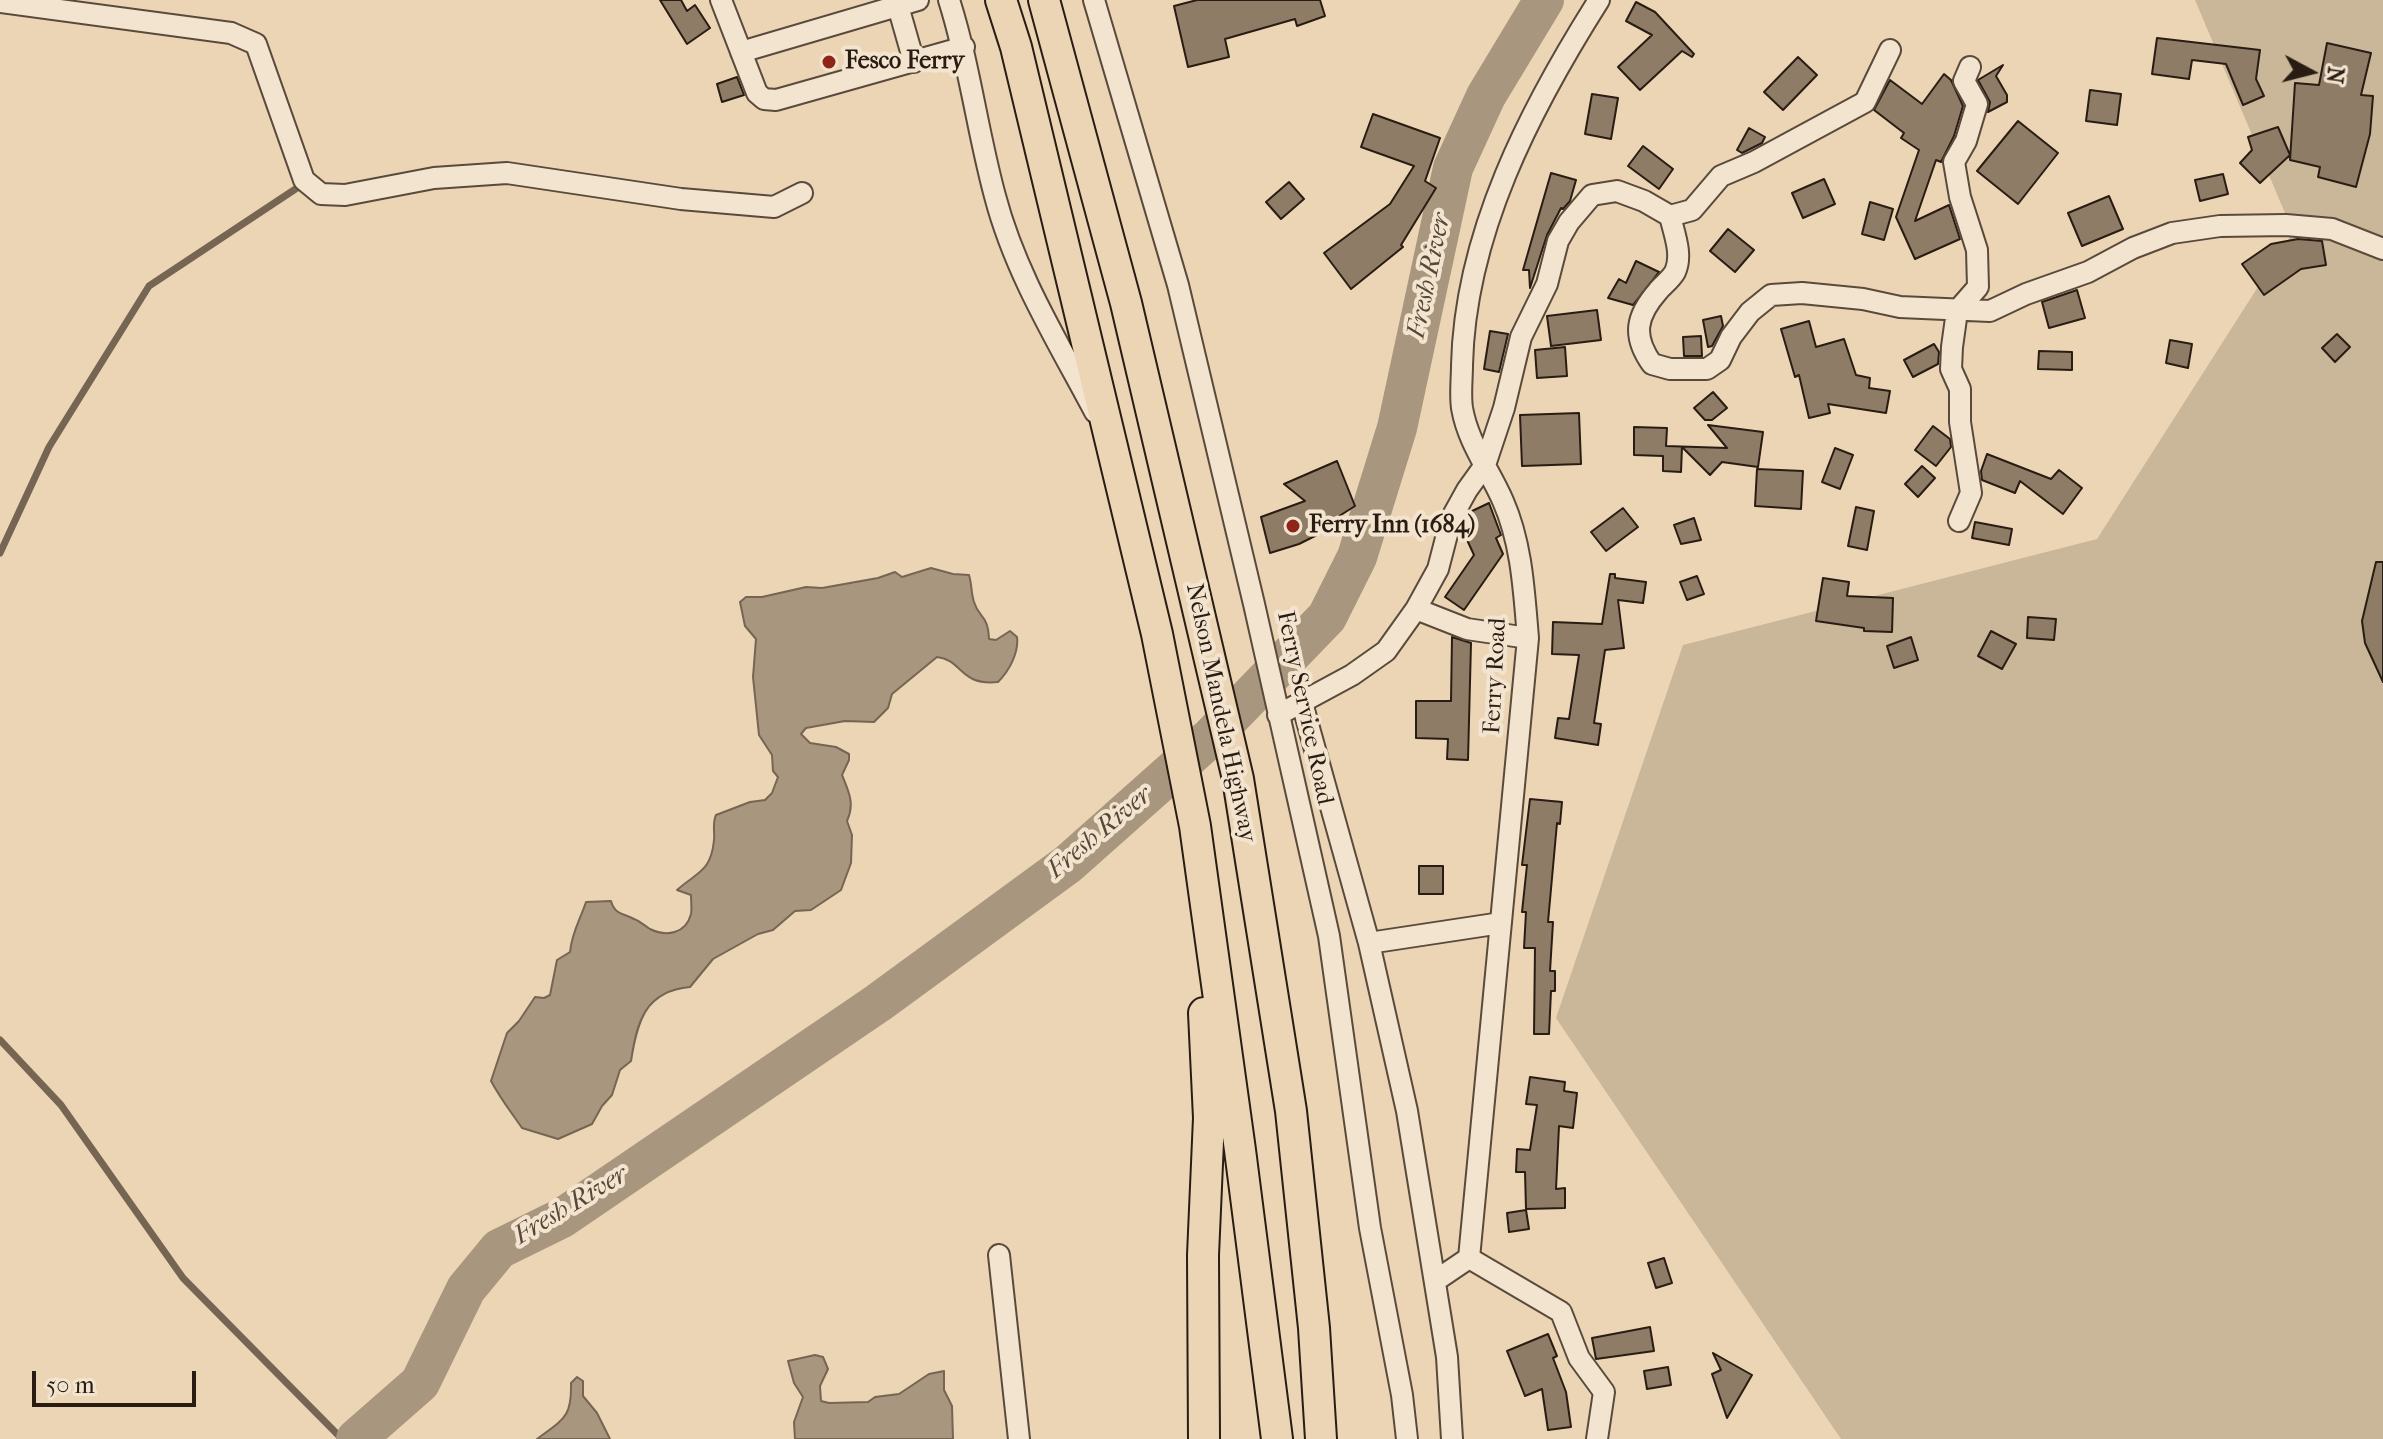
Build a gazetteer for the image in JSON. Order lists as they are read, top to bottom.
{
  "streets": {
    "highway": ["Nelson Mandela Highway"],
    "street": ["Ferry Road", "Ferry Service Road"]
  },
  "water": ["Fresh River"],
  "places": ["Fesco Ferry", "Ferry Inn (1684)"],
  "scale_bar": "50 m",
  "north": "right"
}
